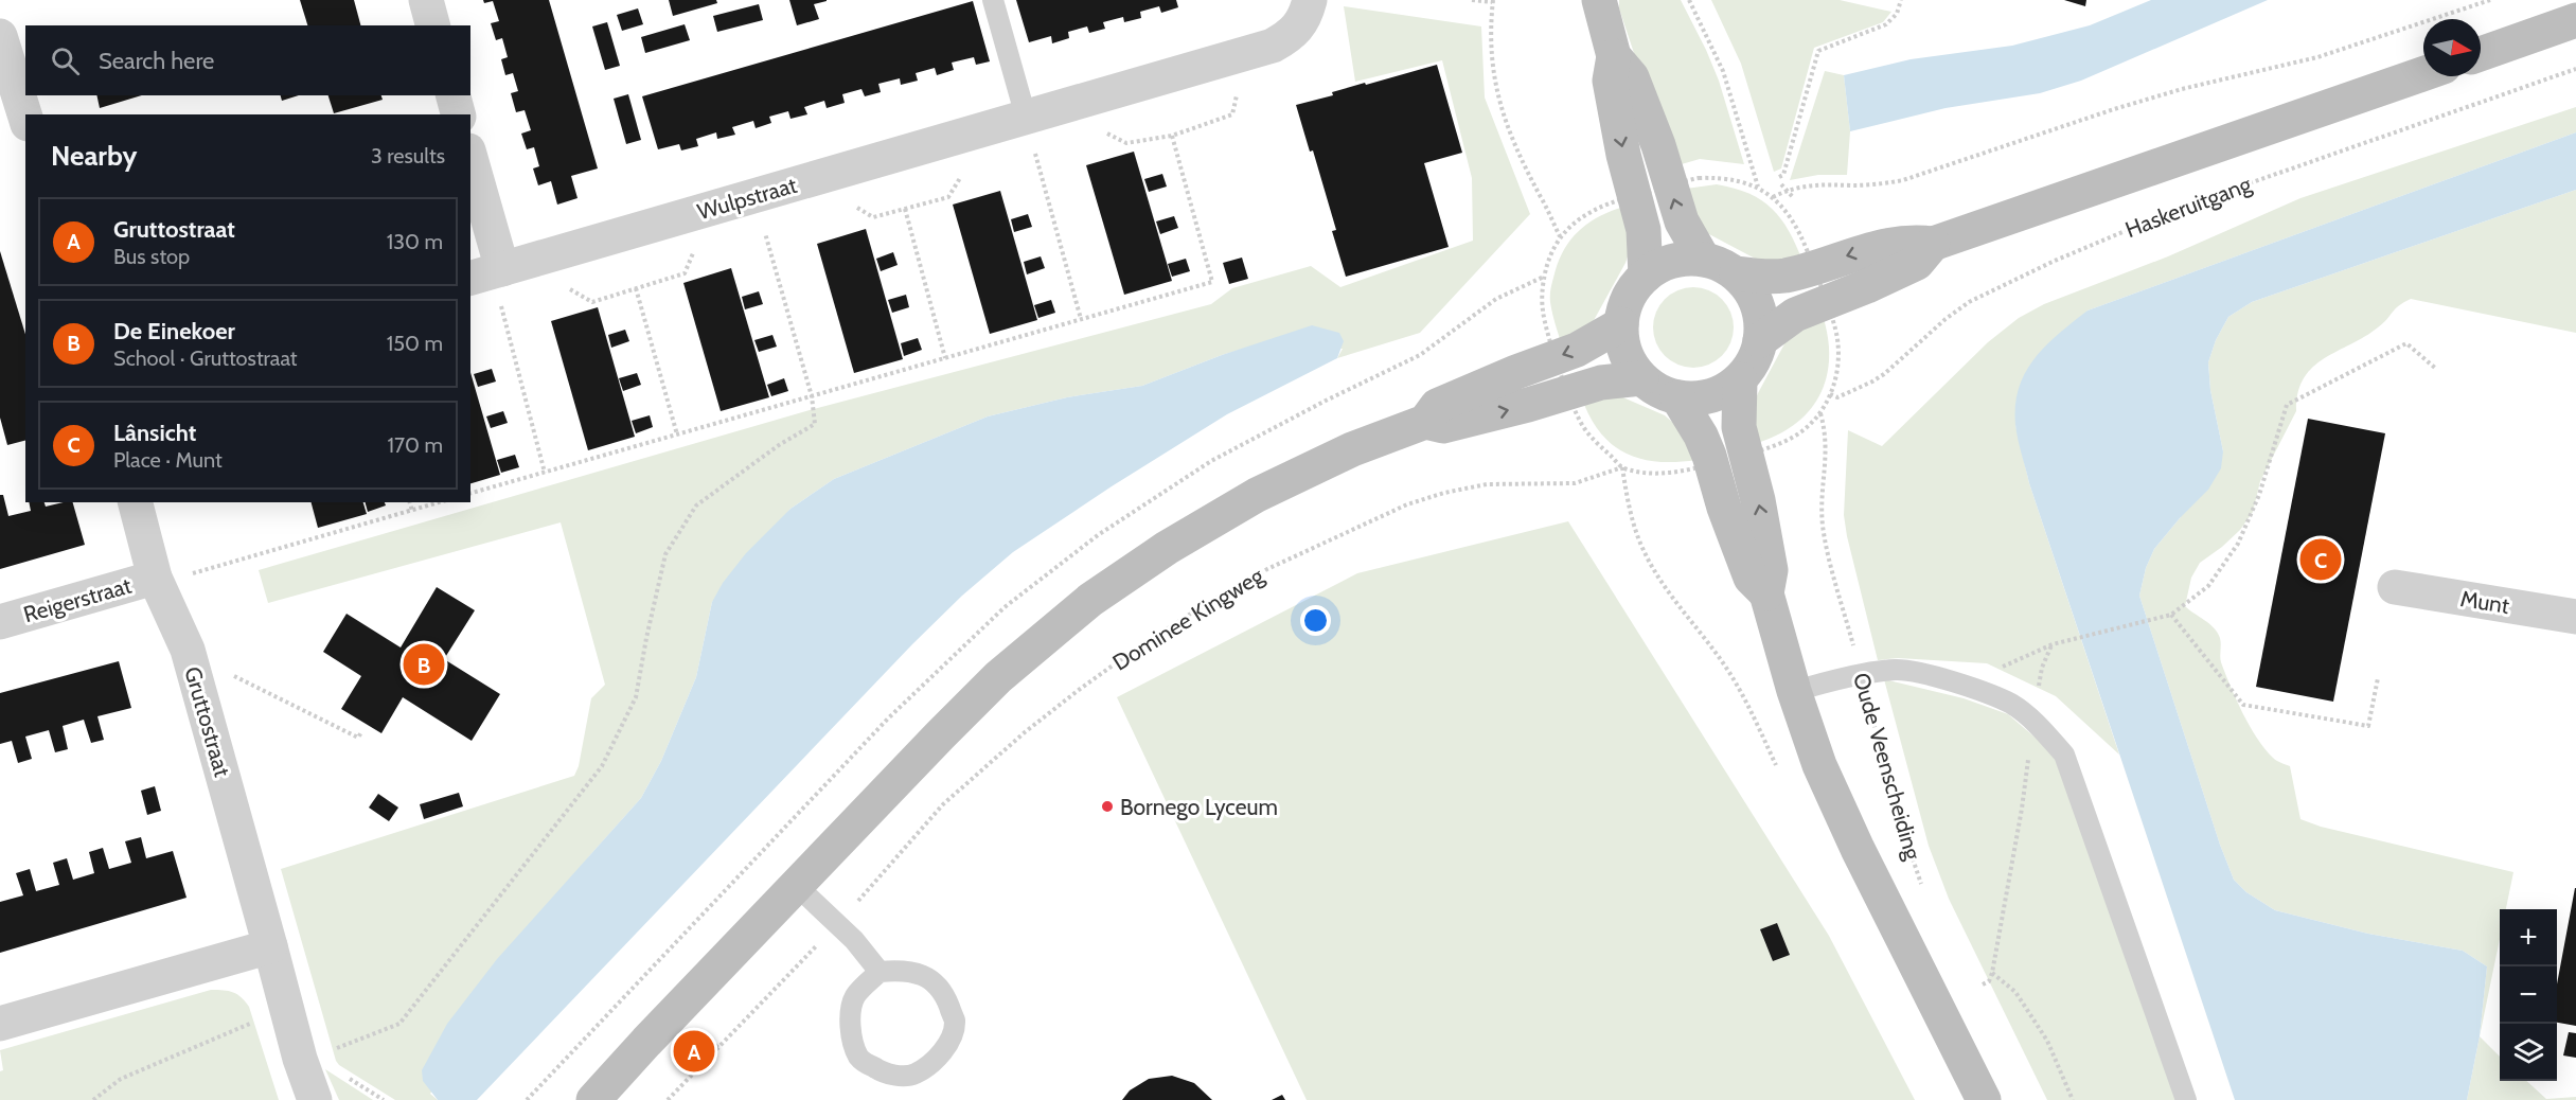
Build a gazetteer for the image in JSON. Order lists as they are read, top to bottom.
{
  "streets": {
    "main road": ["Haskeruitgang", "Oude Veenscheiding"],
    "street": [
      "Wulpstraat",
      "Reigerstraat",
      "Munt",
      "Gruttostraat"
    ],
    "path": ["Dominee Kingweg"]
  },
  "crossings": [
    ["Haskeruitgang", "Oude Veenscheiding"],
    ["Reigerstraat", "Gruttostraat"]
  ],
  "places": ["Bornego Lyceum"],
  "north": "right",
  "page": {
    "search": "Search here",
    "heading": ["Nearby", "3 results"],
    "list": [
      {
        "mark": "A",
        "name": "Gruttostraat",
        "note": "Bus stop",
        "value": "130 m"
      },
      {
        "mark": "B",
        "name": "De Einekoer",
        "note": "School · Gruttostraat",
        "value": "150 m"
      },
      {
        "mark": "C",
        "name": "Lânsicht",
        "note": "Place · Munt",
        "value": "170 m"
      }
    ],
    "pins": ["C", "B", "A"],
    "map_buttons": ["+", "−"]
  }
}
